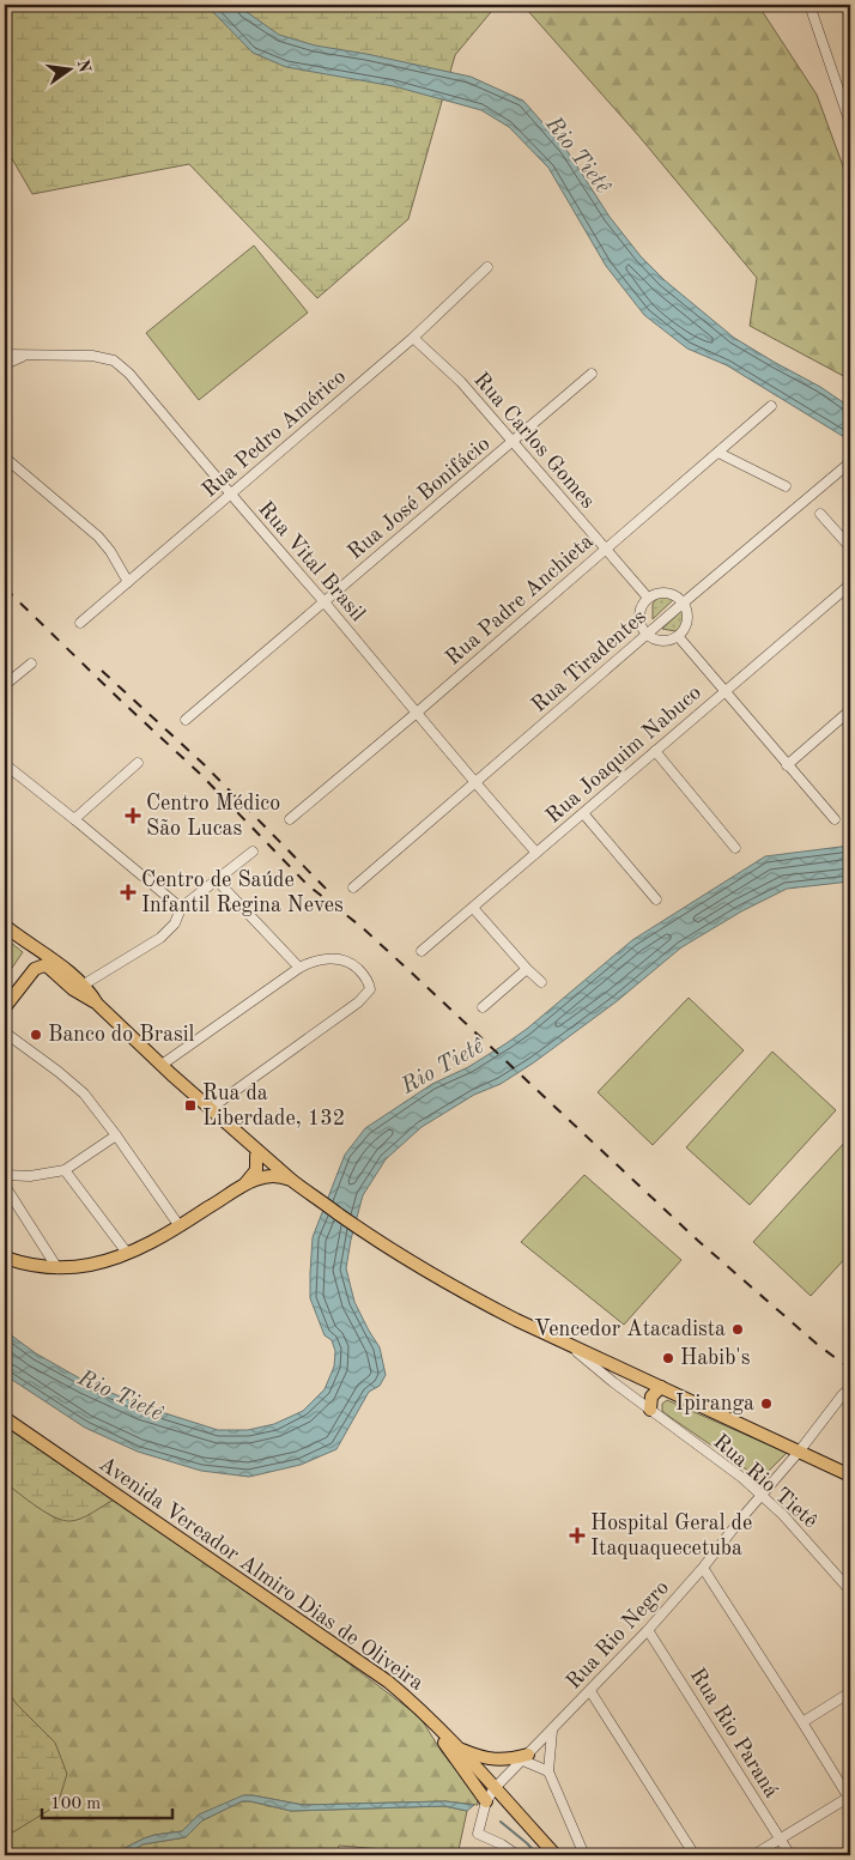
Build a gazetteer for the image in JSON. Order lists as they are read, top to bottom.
{
  "streets": {
    "main road": ["Avenida Vereador Almiro Dias de Oliveira"],
    "street": [
      "Rua Pedro Américo",
      "Rua Carlos Gomes",
      "Rua José Bonifácio",
      "Rua Vital Brasil",
      "Rua Padre Anchieta",
      "Rua Tiradentes",
      "Rua Joaquim Nabuco",
      "Rua Rio Tietê",
      "Rua Rio Negro",
      "Rua Rio Paraná"
    ]
  },
  "crossings": [
    ["Rua Pedro Américo", "Rua Carlos Gomes"],
    ["Rua Pedro Américo", "Rua Vital Brasil"],
    ["Rua Carlos Gomes", "Rua José Bonifácio"],
    ["Rua Carlos Gomes", "Rua Padre Anchieta"],
    ["Rua José Bonifácio", "Rua Vital Brasil"],
    ["Rua Vital Brasil", "Rua Padre Anchieta"],
    ["Rua Vital Brasil", "Rua Tiradentes"],
    ["Rua Vital Brasil", "Rua Joaquim Nabuco"],
    ["Rua Rio Tietê", "Rua Rio Negro"],
    ["Avenida Vereador Almiro Dias de Oliveira", "Rua Rio Negro"],
    ["Rua Rio Negro", "Rua Rio Paraná"]
  ],
  "water": ["Rio Tietê"],
  "places": {
    "health": ["Centro Médico São Lucas", "Centro de Saúde Infantil Regina Neves", "Hospital Geral de Itaquaquecetuba"],
    "other": [
      "Banco do Brasil",
      "Vencedor Atacadista",
      "Habib's",
      "Ipiranga"
    ],
    "transit": ["Rua da Liberdade, 132"]
  },
  "scale_bar": "100 m",
  "north": "right"
}
